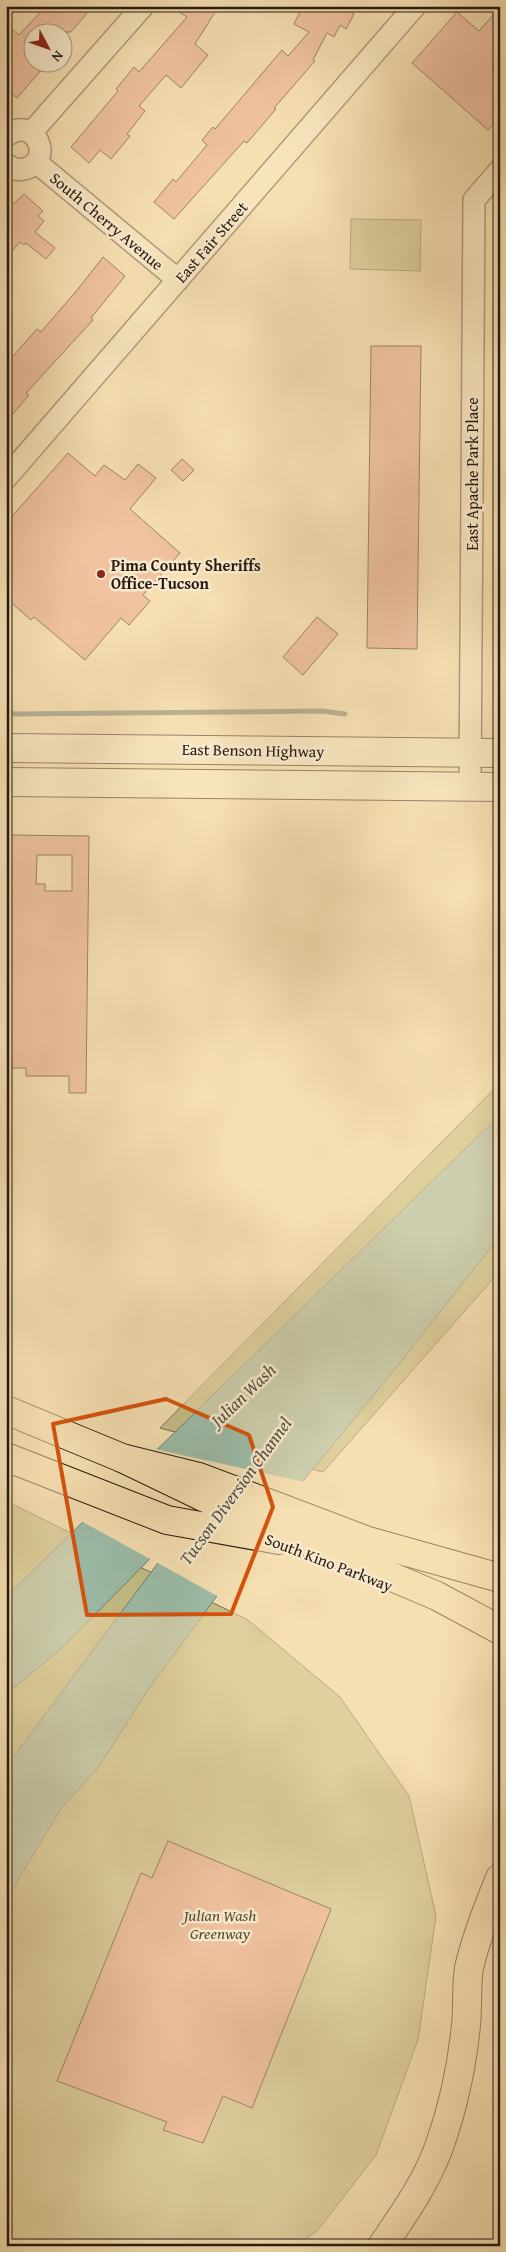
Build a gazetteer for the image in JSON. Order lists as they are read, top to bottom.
{
  "streets": {
    "main road": ["East Benson Highway", "South Kino Parkway"],
    "street": ["South Cherry Avenue", "East Fair Street", "East Apache Park Place"]
  },
  "crossings": [
    ["South Cherry Avenue", "East Fair Street"],
    ["East Apache Park Place", "East Benson Highway"]
  ],
  "water": ["Julian Wash", "Tucson Diversion Channel"],
  "parks": ["Julian Wash Greenway"],
  "places": ["Pima County Sheriffs Office-Tucson"],
  "north": "bottom right"
}
